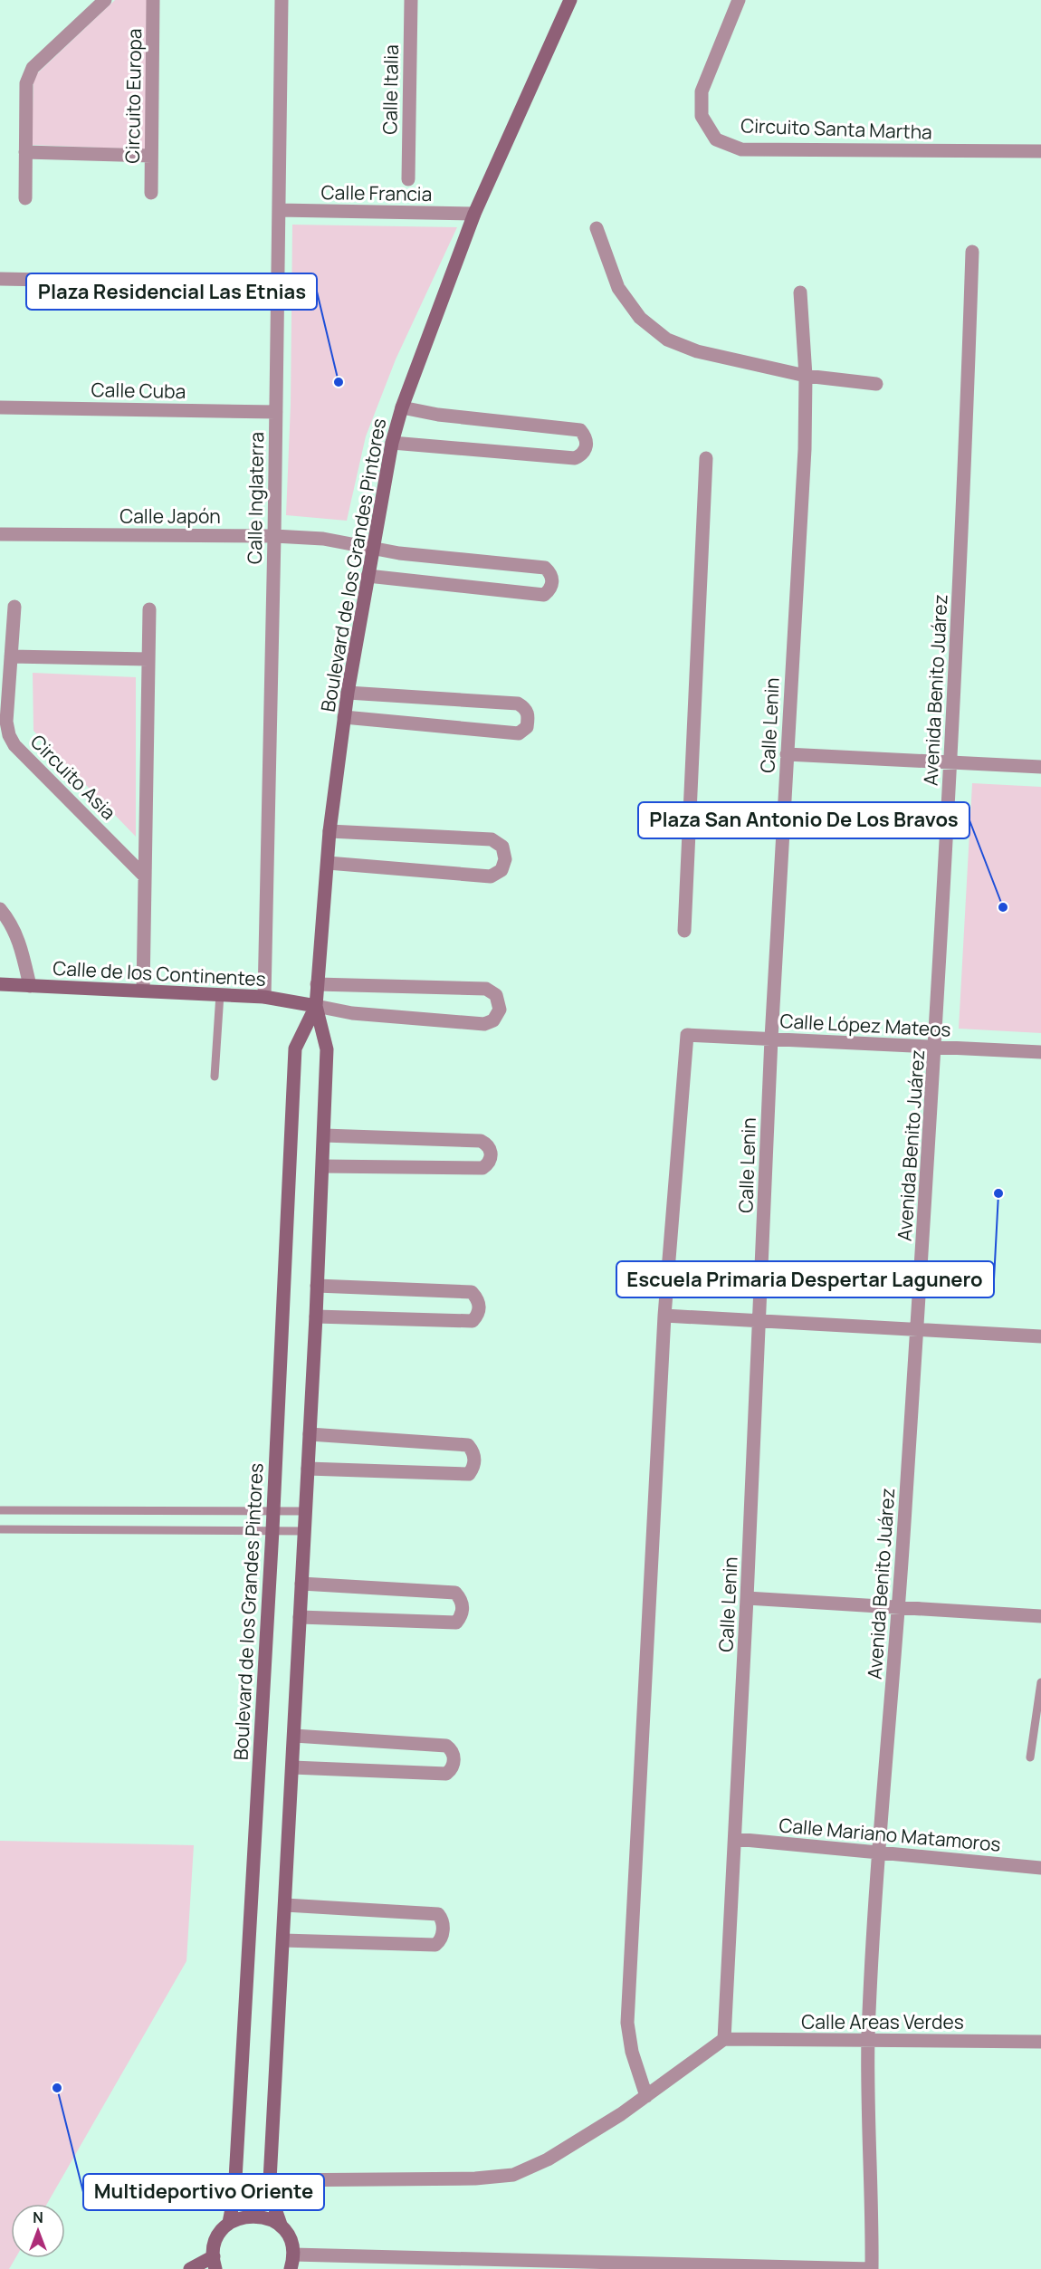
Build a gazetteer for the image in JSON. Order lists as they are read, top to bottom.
{
  "streets": {
    "street": [
      "Calle Italia",
      "Circuito Europa",
      "Circuito Santa Martha",
      "Calle Francia",
      "Calle Cuba",
      "Calle Inglaterra",
      "Calle Japón",
      "Boulevard de los Grandes Pintores",
      "Avenida Benito Juárez",
      "Calle Lenin",
      "Circuito Asia",
      "Calle de los Continentes",
      "Calle López Mateos",
      "Calle Mariano Matamoros",
      "Calle Areas Verdes"
    ]
  },
  "crossings": [
    ["Calle Francia", "Calle Inglaterra"],
    ["Calle Francia", "Boulevard de los Grandes Pintores"],
    ["Calle Cuba", "Calle Inglaterra"],
    ["Calle Inglaterra", "Calle Japón"],
    ["Calle Inglaterra", "Calle de los Continentes"],
    ["Calle Japón", "Boulevard de los Grandes Pintores"],
    ["Boulevard de los Grandes Pintores", "Avenida Benito Juárez"],
    ["Boulevard de los Grandes Pintores", "Calle de los Continentes"],
    ["Avenida Benito Juárez", "Calle López Mateos"],
    ["Avenida Benito Juárez", "Calle Mariano Matamoros"],
    ["Avenida Benito Juárez", "Calle Areas Verdes"],
    ["Calle Lenin", "Calle López Mateos"],
    ["Calle Lenin", "Calle Mariano Matamoros"],
    ["Calle Lenin", "Calle Areas Verdes"],
    ["Circuito Asia", "Calle de los Continentes"]
  ],
  "places": [
    "Plaza Residencial Las Etnias",
    "Plaza San Antonio De Los Bravos",
    "Escuela Primaria Despertar Lagunero",
    "Multideportivo Oriente"
  ],
  "north": "top"
}
